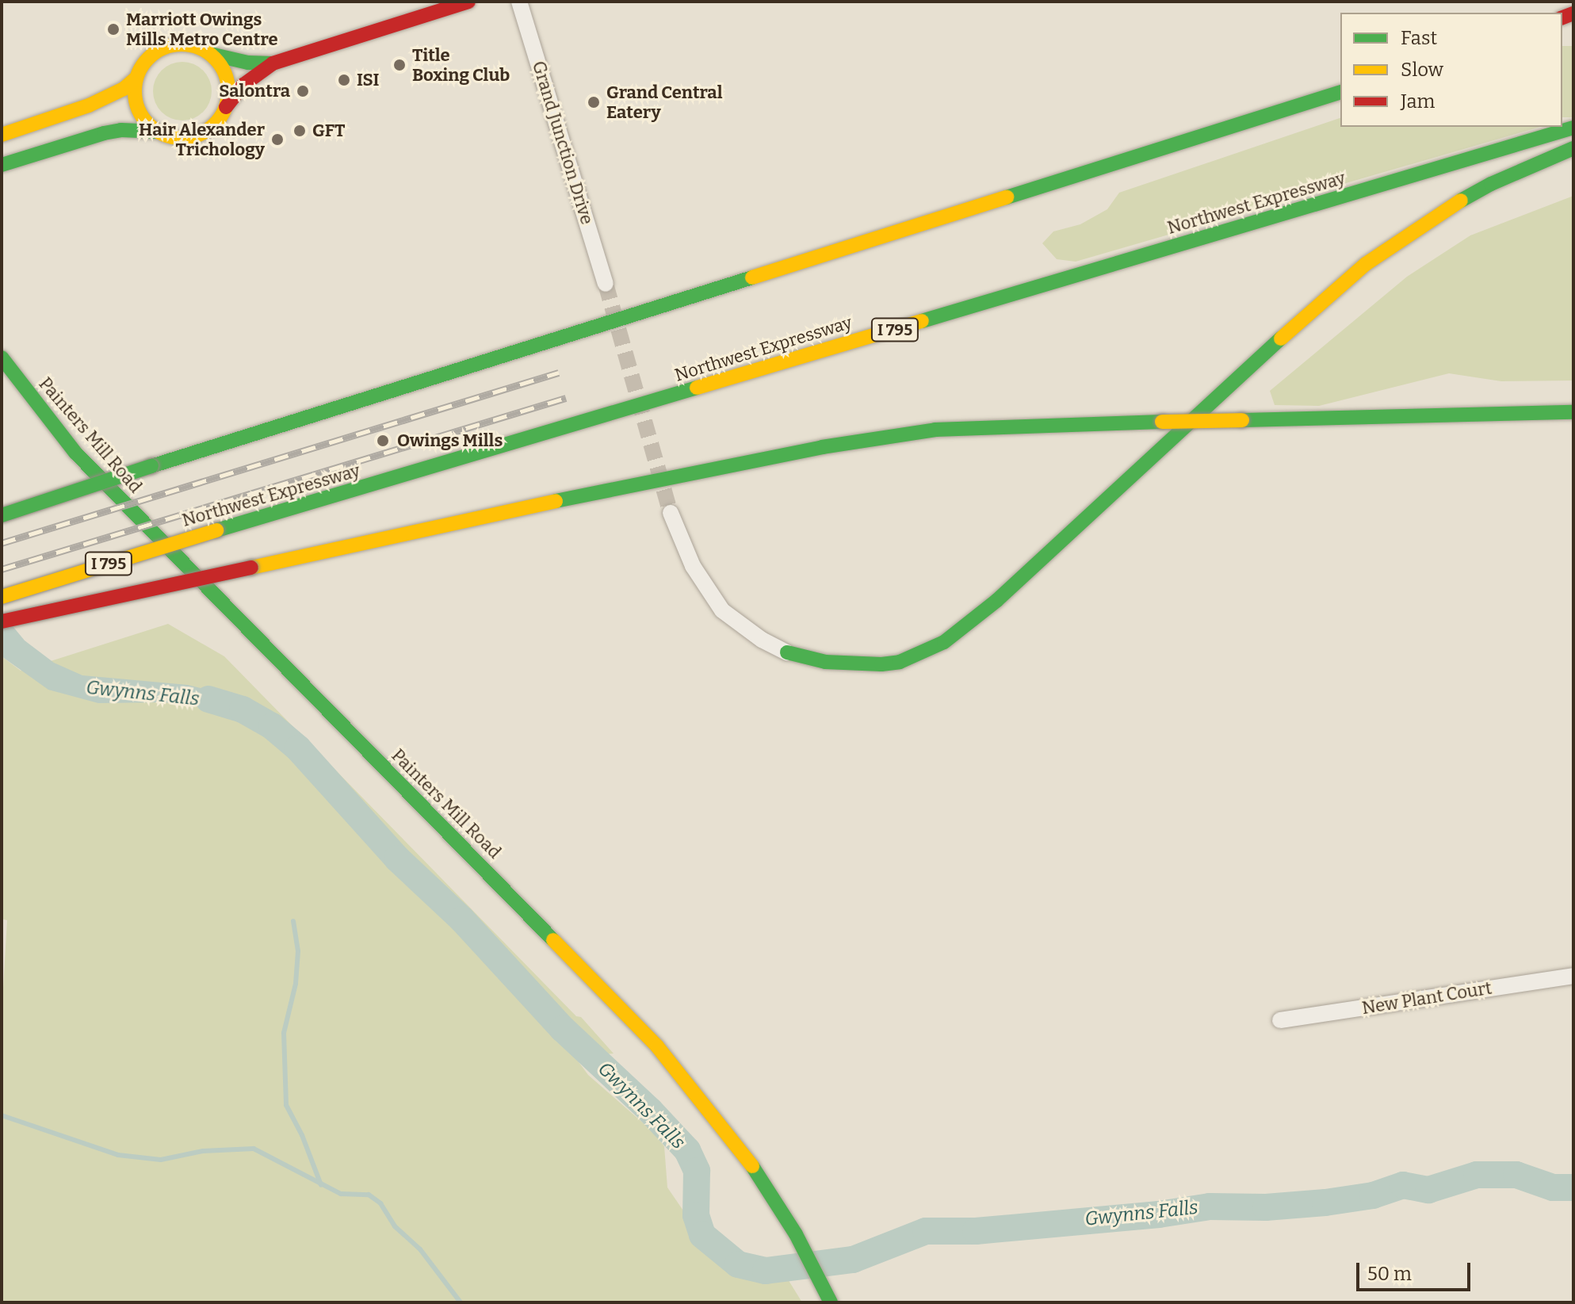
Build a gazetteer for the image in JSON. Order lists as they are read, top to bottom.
{
  "streets": {
    "main road": ["Northwest Expressway", "I 795", "Painters Mill Road"],
    "street": ["Grand Junction Drive", "New Plant Court"]
  },
  "water": ["Gwynns Falls"],
  "places": [
    "Marriott Owings Mills Metro Centre",
    "Title Boxing Club",
    "ISI",
    "Salontra",
    "Grand Central Eatery",
    "GFT",
    "Hair Alexander Trichology",
    "Owings Mills"
  ],
  "legend": ["Fast", "Slow", "Jam"],
  "scale_bar": "50 m"
}
